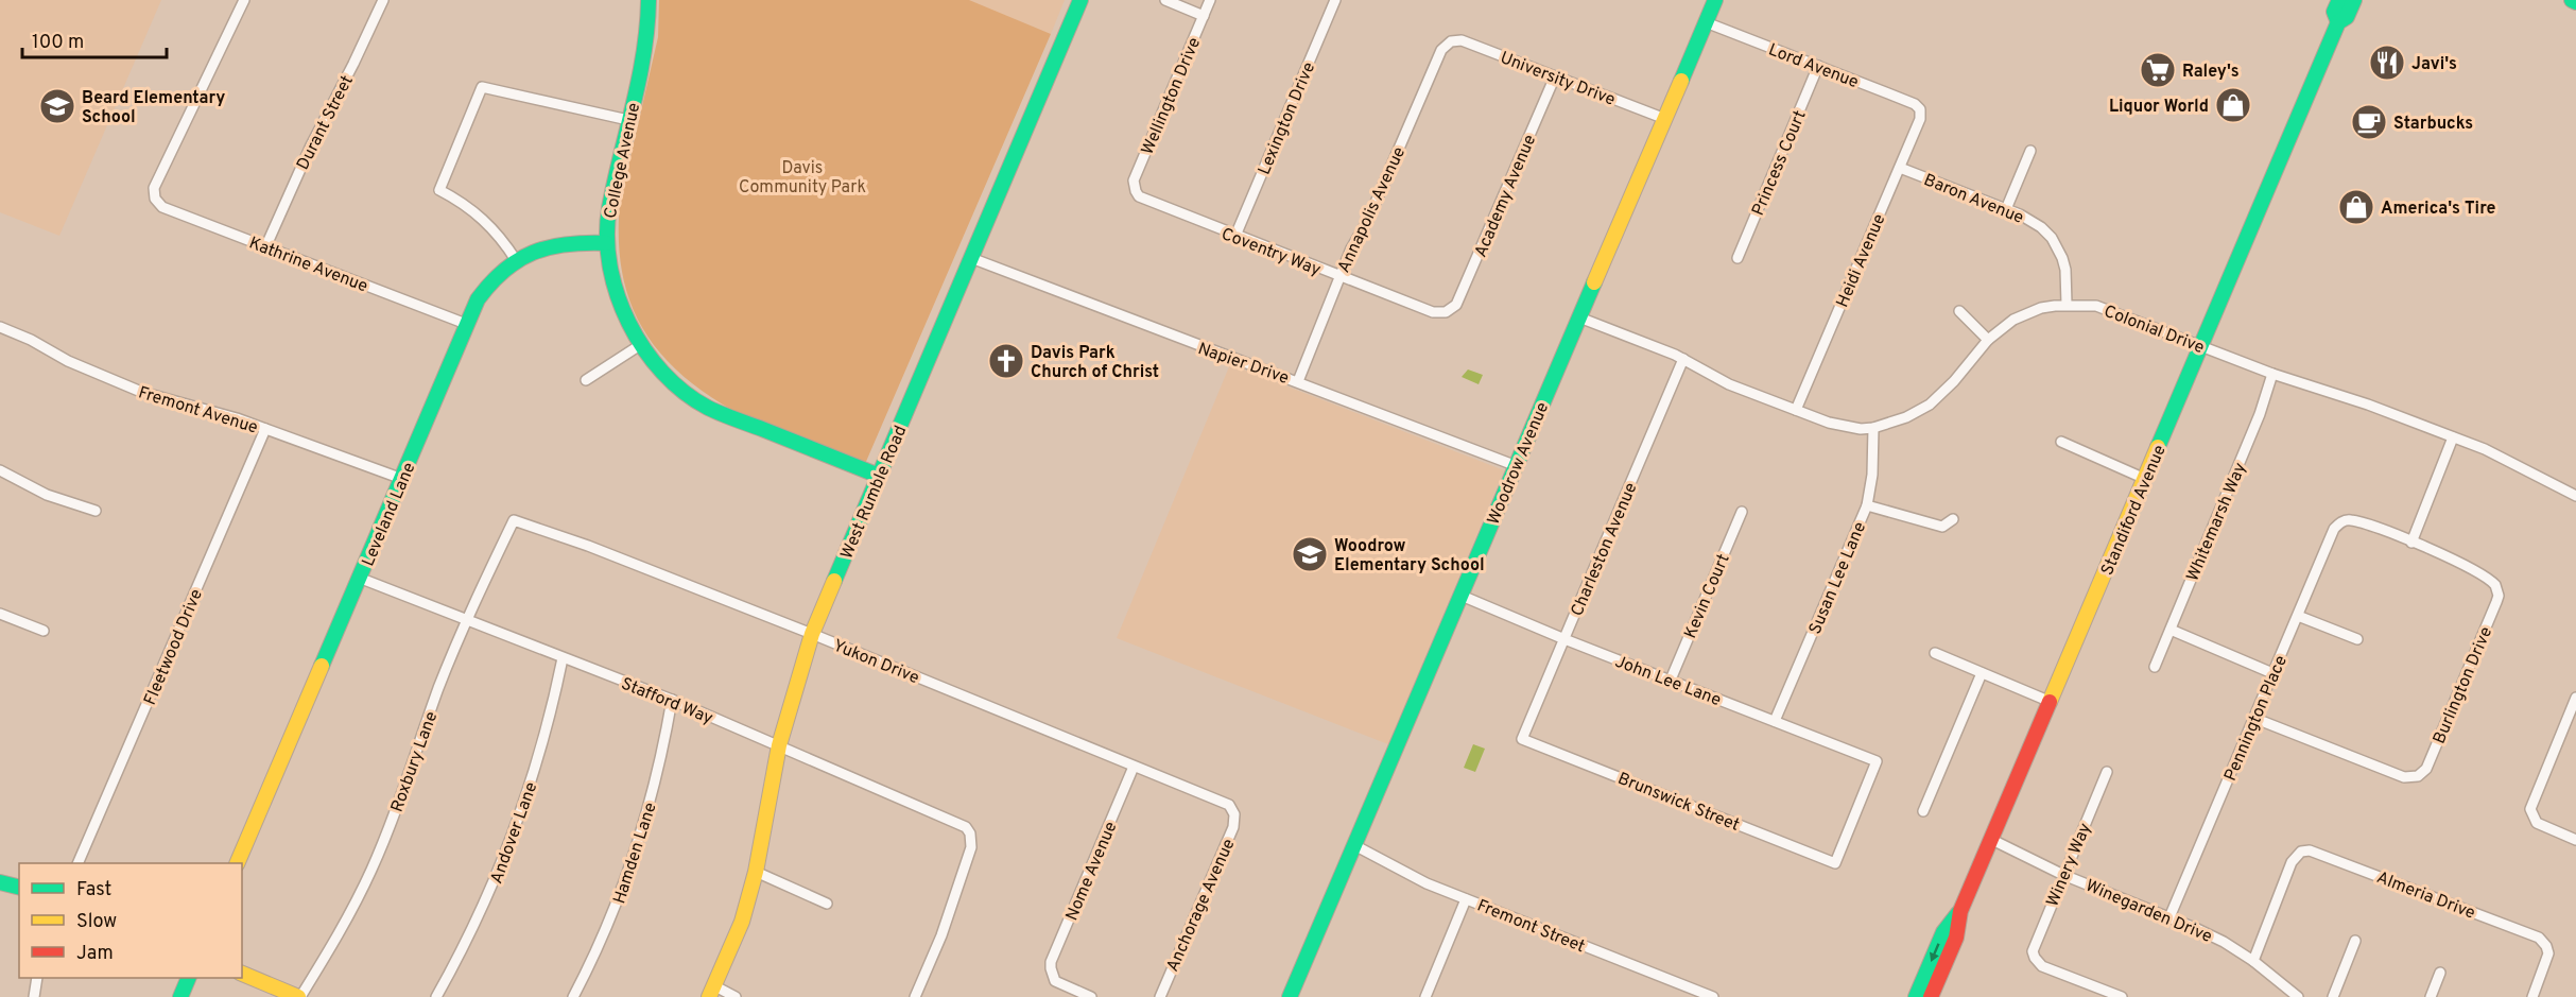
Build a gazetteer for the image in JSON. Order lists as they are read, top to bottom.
{
  "streets": {
    "street": [
      "Lord Avenue",
      "University Drive",
      "Wellington Drive",
      "Lexington Drive",
      "Durant Street",
      "College Avenue",
      "Princess Court",
      "Academy Avenue",
      "Baron Avenue",
      "Annapolis Avenue",
      "Coventry Way",
      "Heidi Avenue",
      "Kathrine Avenue",
      "Colonial Drive",
      "Napier Drive",
      "Fremont Avenue",
      "Woodrow Avenue",
      "West Rumble Road",
      "Standiford Avenue",
      "Leveland Lane",
      "Whitemarsh Way",
      "Charleston Avenue",
      "Susan Lee Lane",
      "Kevin Court",
      "Fleetwood Drive",
      "Yukon Drive",
      "John Lee Lane",
      "Burlington Drive",
      "Stafford Way",
      "Pennington Place",
      "Roxbury Lane",
      "Brunswick Street",
      "Andover Lane",
      "Hamden Lane",
      "Winery Way",
      "Nome Avenue",
      "Almeria Drive",
      "Anchorage Avenue",
      "Winegarden Drive",
      "Fremont Street"
    ]
  },
  "crossings": [
    ["Lord Avenue", "Princess Court"],
    ["Lord Avenue", "Heidi Avenue"],
    ["Lord Avenue", "Woodrow Avenue"],
    ["University Drive", "Academy Avenue"],
    ["University Drive", "Annapolis Avenue"],
    ["University Drive", "Woodrow Avenue"],
    ["Wellington Drive", "Coventry Way"],
    ["Lexington Drive", "Coventry Way"],
    ["Durant Street", "Kathrine Avenue"],
    ["College Avenue", "West Rumble Road"],
    ["College Avenue", "Leveland Lane"],
    ["Academy Avenue", "Coventry Way"],
    ["Baron Avenue", "Heidi Avenue"],
    ["Baron Avenue", "Colonial Drive"],
    ["Annapolis Avenue", "Coventry Way"],
    ["Annapolis Avenue", "Napier Drive"],
    ["Heidi Avenue", "Colonial Drive"],
    ["Kathrine Avenue", "Leveland Lane"],
    ["Colonial Drive", "Woodrow Avenue"],
    ["Colonial Drive", "Standiford Avenue"],
    ["Colonial Drive", "Whitemarsh Way"],
    ["Colonial Drive", "Charleston Avenue"],
    ["Colonial Drive", "Susan Lee Lane"],
    ["Napier Drive", "Woodrow Avenue"],
    ["Napier Drive", "West Rumble Road"],
    ["Fremont Avenue", "Leveland Lane"],
    ["Fremont Avenue", "Fleetwood Drive"],
    ["Woodrow Avenue", "John Lee Lane"],
    ["Woodrow Avenue", "Fremont Street"],
    ["West Rumble Road", "Yukon Drive"],
    ["West Rumble Road", "Stafford Way"],
    ["Standiford Avenue", "Winegarden Drive"],
    ["Leveland Lane", "Stafford Way"],
    ["Charleston Avenue", "John Lee Lane"],
    ["Charleston Avenue", "Brunswick Street"],
    ["Susan Lee Lane", "John Lee Lane"],
    ["Kevin Court", "John Lee Lane"],
    ["Yukon Drive", "Roxbury Lane"],
    ["Yukon Drive", "Nome Avenue"],
    ["Yukon Drive", "Anchorage Avenue"],
    ["John Lee Lane", "Brunswick Street"],
    ["Burlington Drive", "Pennington Place"],
    ["Stafford Way", "Roxbury Lane"],
    ["Stafford Way", "Andover Lane"],
    ["Stafford Way", "Hamden Lane"],
    ["Pennington Place", "Winegarden Drive"],
    ["Winery Way", "Winegarden Drive"],
    ["Almeria Drive", "Winegarden Drive"]
  ],
  "parks": ["Davis Community Park"],
  "places": {
    "restaurant": ["Javi's"],
    "supermarket": ["Raley's"],
    "shop": ["Liquor World", "America's Tire"],
    "school or university": ["Beard Elementary School", "Woodrow Elementary School"],
    "cafe": ["Starbucks"],
    "church": ["Davis Park Church of Christ"]
  },
  "legend": ["Fast", "Slow", "Jam"],
  "scale_bar": "100 m"
}
